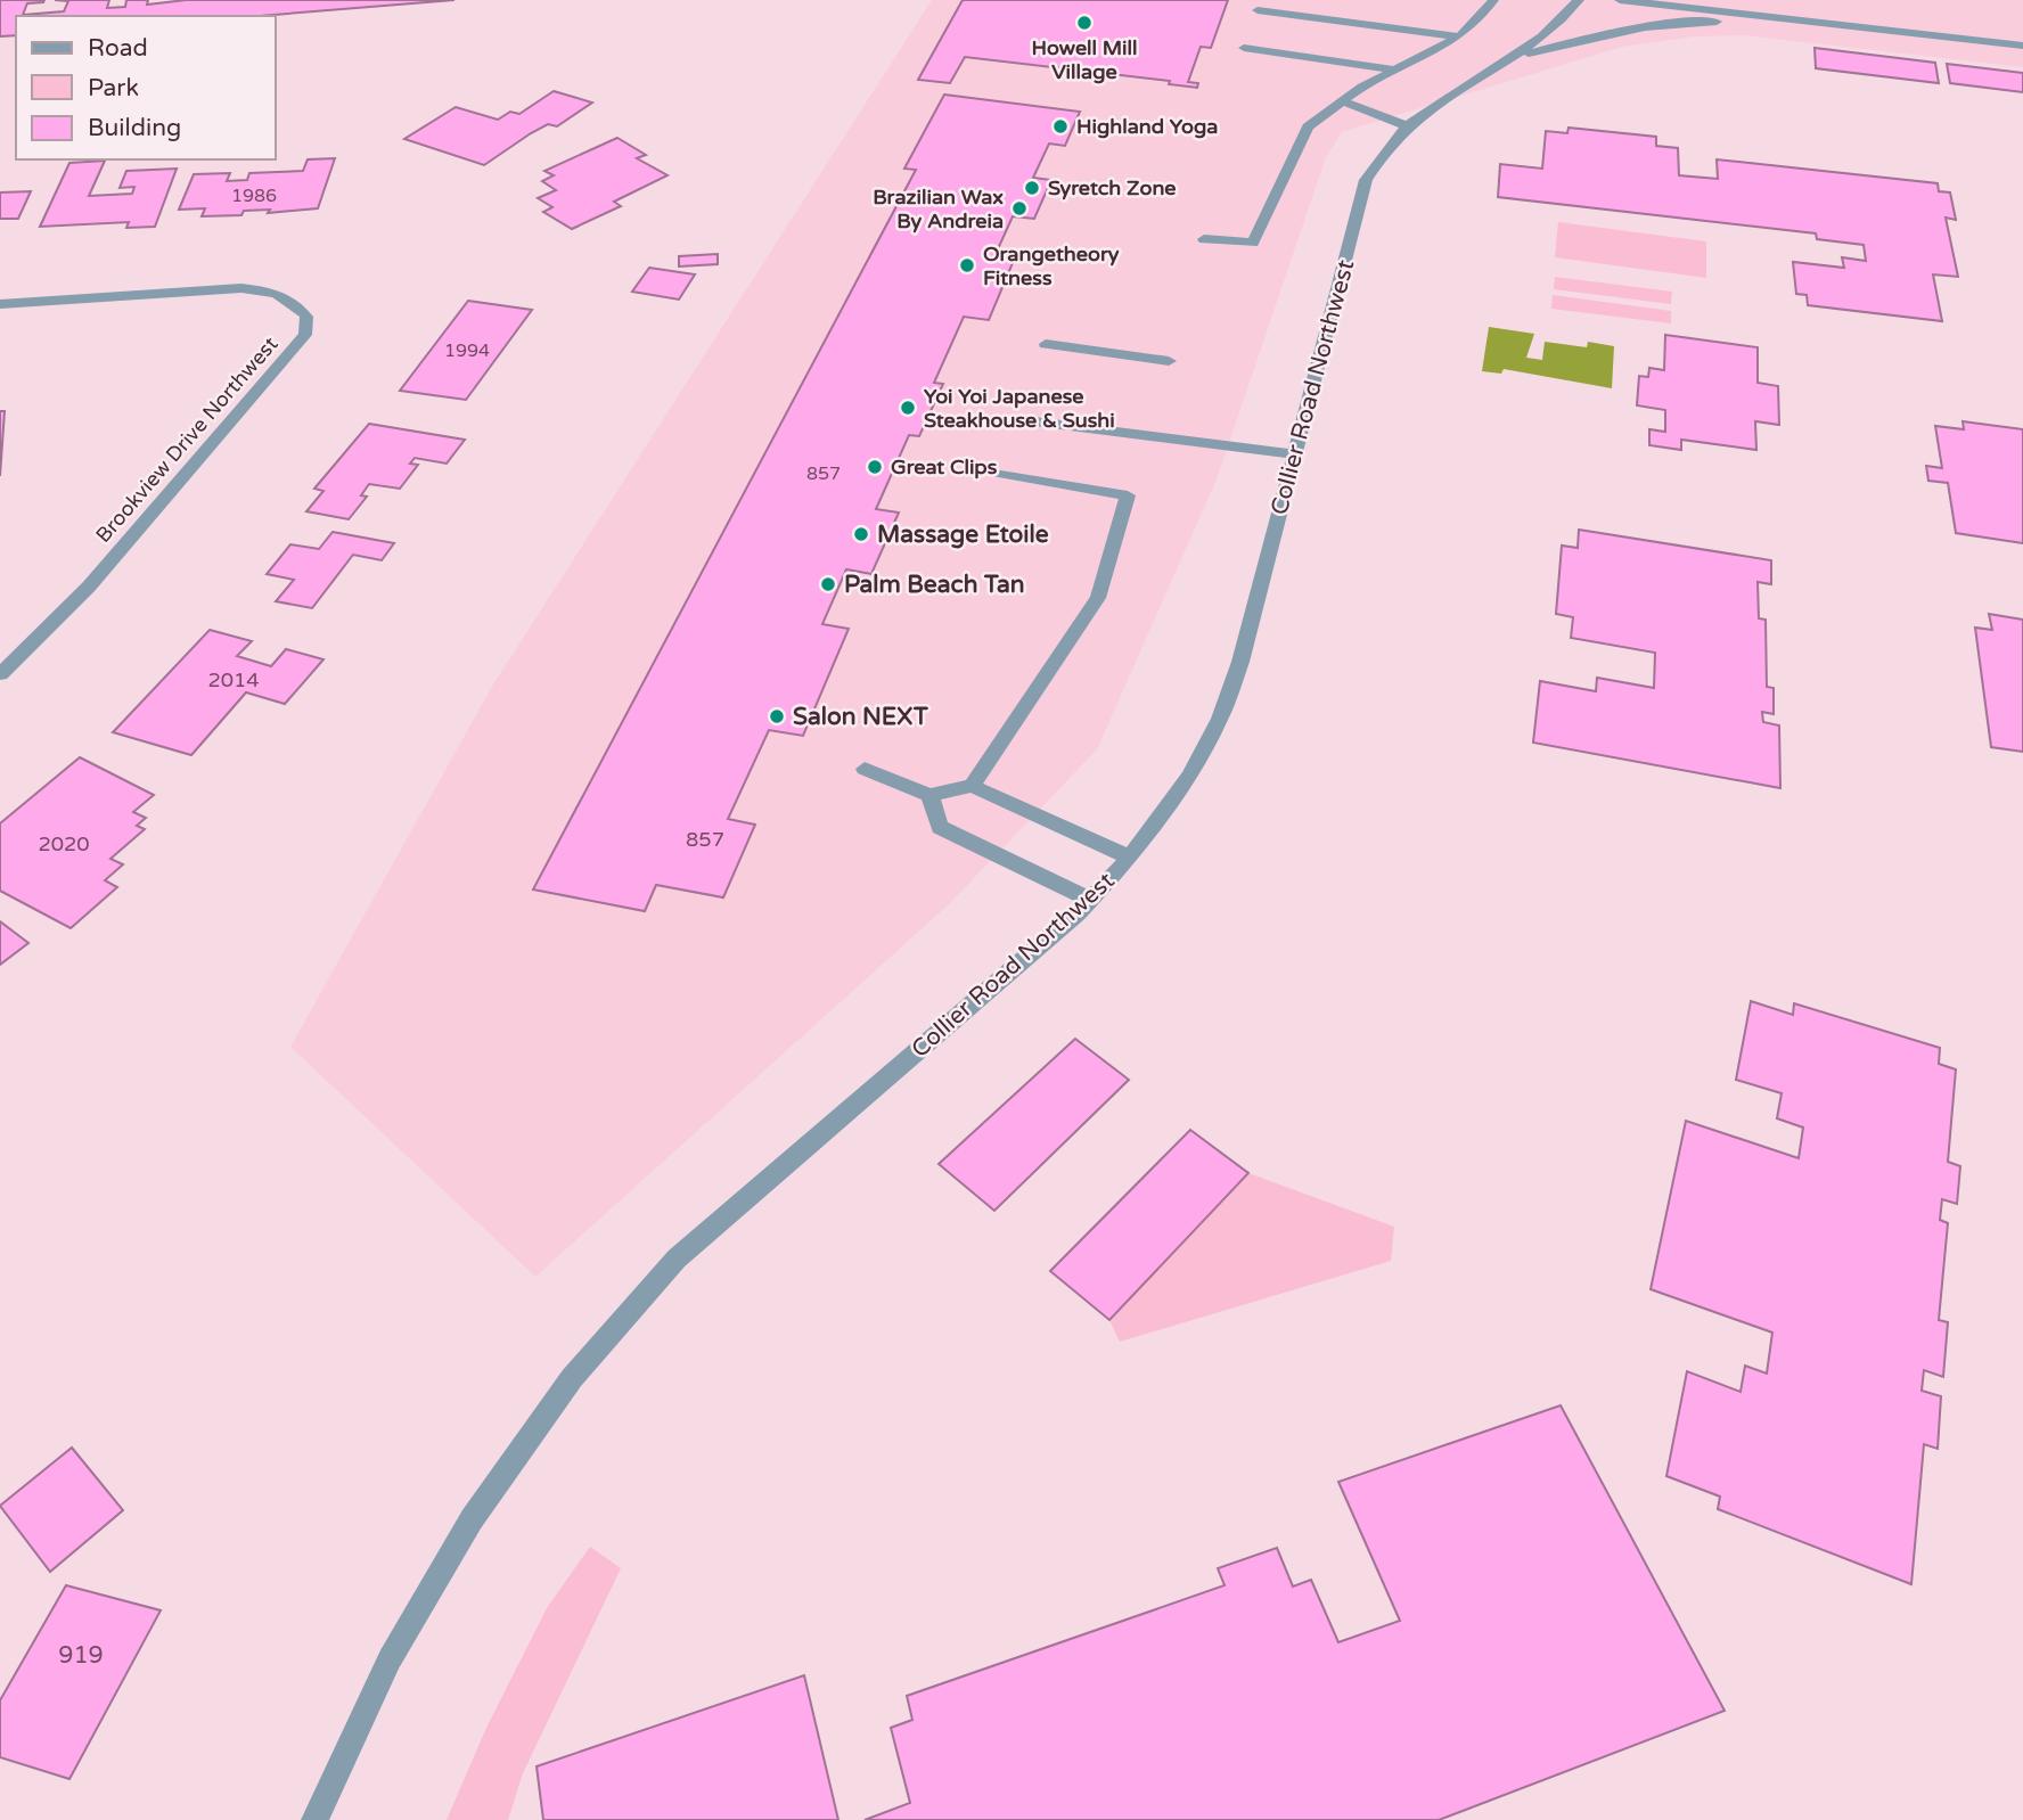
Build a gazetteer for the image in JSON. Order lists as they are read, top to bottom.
{
  "streets": {
    "street": ["Collier Road Northwest", "Brookview Drive Northwest"]
  },
  "places": [
    "Howell Mill Village",
    "Highland Yoga",
    "Syretch Zone",
    "Brazilian Wax By Andreia",
    "Orangetheory Fitness",
    "Yoi Yoi Japanese Steakhouse & Sushi",
    "Great Clips",
    "Massage Etoile",
    "Palm Beach Tan",
    "Salon NEXT"
  ],
  "house_numbers": [
    "1986",
    "1994",
    "857",
    "2014",
    "857",
    "2020",
    "919"
  ],
  "legend": ["Road", "Park", "Building"]
}
